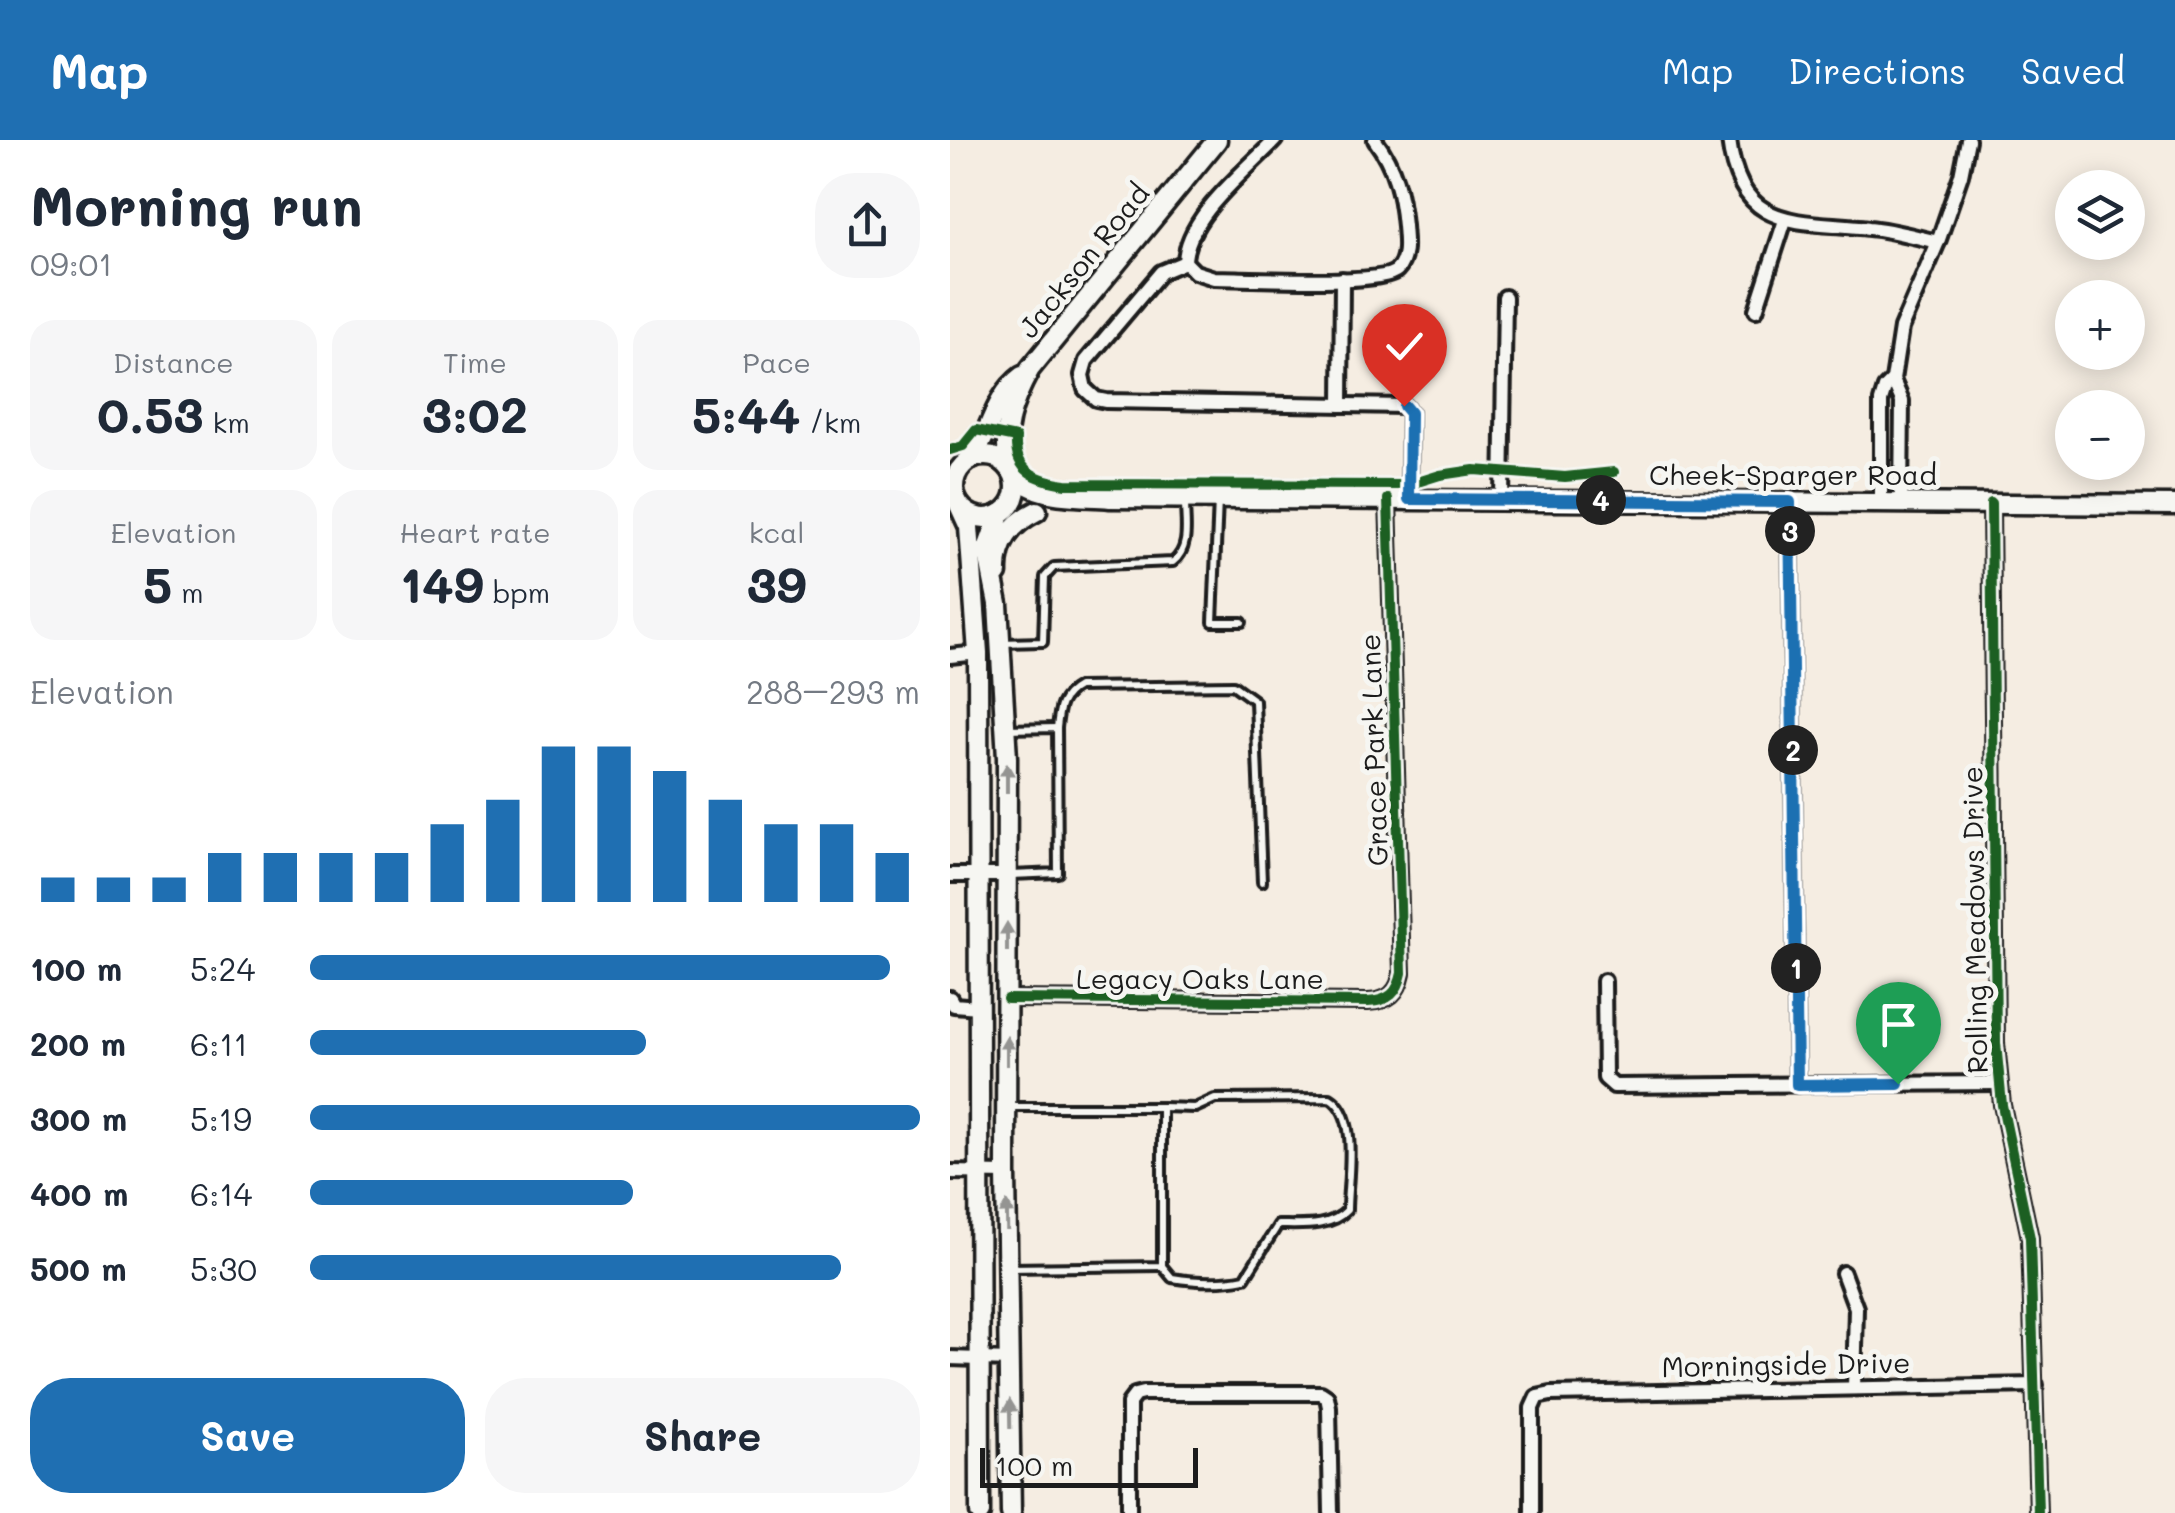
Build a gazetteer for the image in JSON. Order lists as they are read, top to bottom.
{
  "streets": {
    "main road": ["Jackson Road", "Cheek-Sparger Road"],
    "street": [
      "Grace Park Lane",
      "Rolling Meadows Drive",
      "Legacy Oaks Lane",
      "Morningside Drive"
    ]
  },
  "crossings": [
    ["Jackson Road", "Cheek-Sparger Road"],
    ["Cheek-Sparger Road", "Grace Park Lane"],
    ["Cheek-Sparger Road", "Rolling Meadows Drive"],
    ["Grace Park Lane", "Legacy Oaks Lane"],
    ["Rolling Meadows Drive", "Morningside Drive"]
  ],
  "scale_bar": "100 m",
  "page": {
    "header": "Map",
    "nav": ["Map", "Directions", "Saved"],
    "heading": ["Morning run", "09:01"],
    "map_buttons": ["+", "−"],
    "stats": [
      ["Distance", "0.53 km"],
      ["Time", "3:02"],
      ["Pace", "5:44 /km"],
      ["Elevation", "5 m"],
      ["Heart rate", "149 bpm"],
      ["kcal", "39"]
    ],
    "pins": [
      "4",
      "3",
      "2",
      "1"
    ],
    "chart": ["Elevation", "288–293 m"],
    "list": [
      {
        "name": "100 m",
        "note": "5:24"
      },
      {
        "name": "200 m",
        "note": "6:11"
      },
      {
        "name": "300 m",
        "note": "5:19"
      },
      {
        "name": "400 m",
        "note": "6:14"
      },
      {
        "name": "500 m",
        "note": "5:30"
      }
    ],
    "buttons": ["Save", "Share"],
    "scale": "100 m"
  }
}
